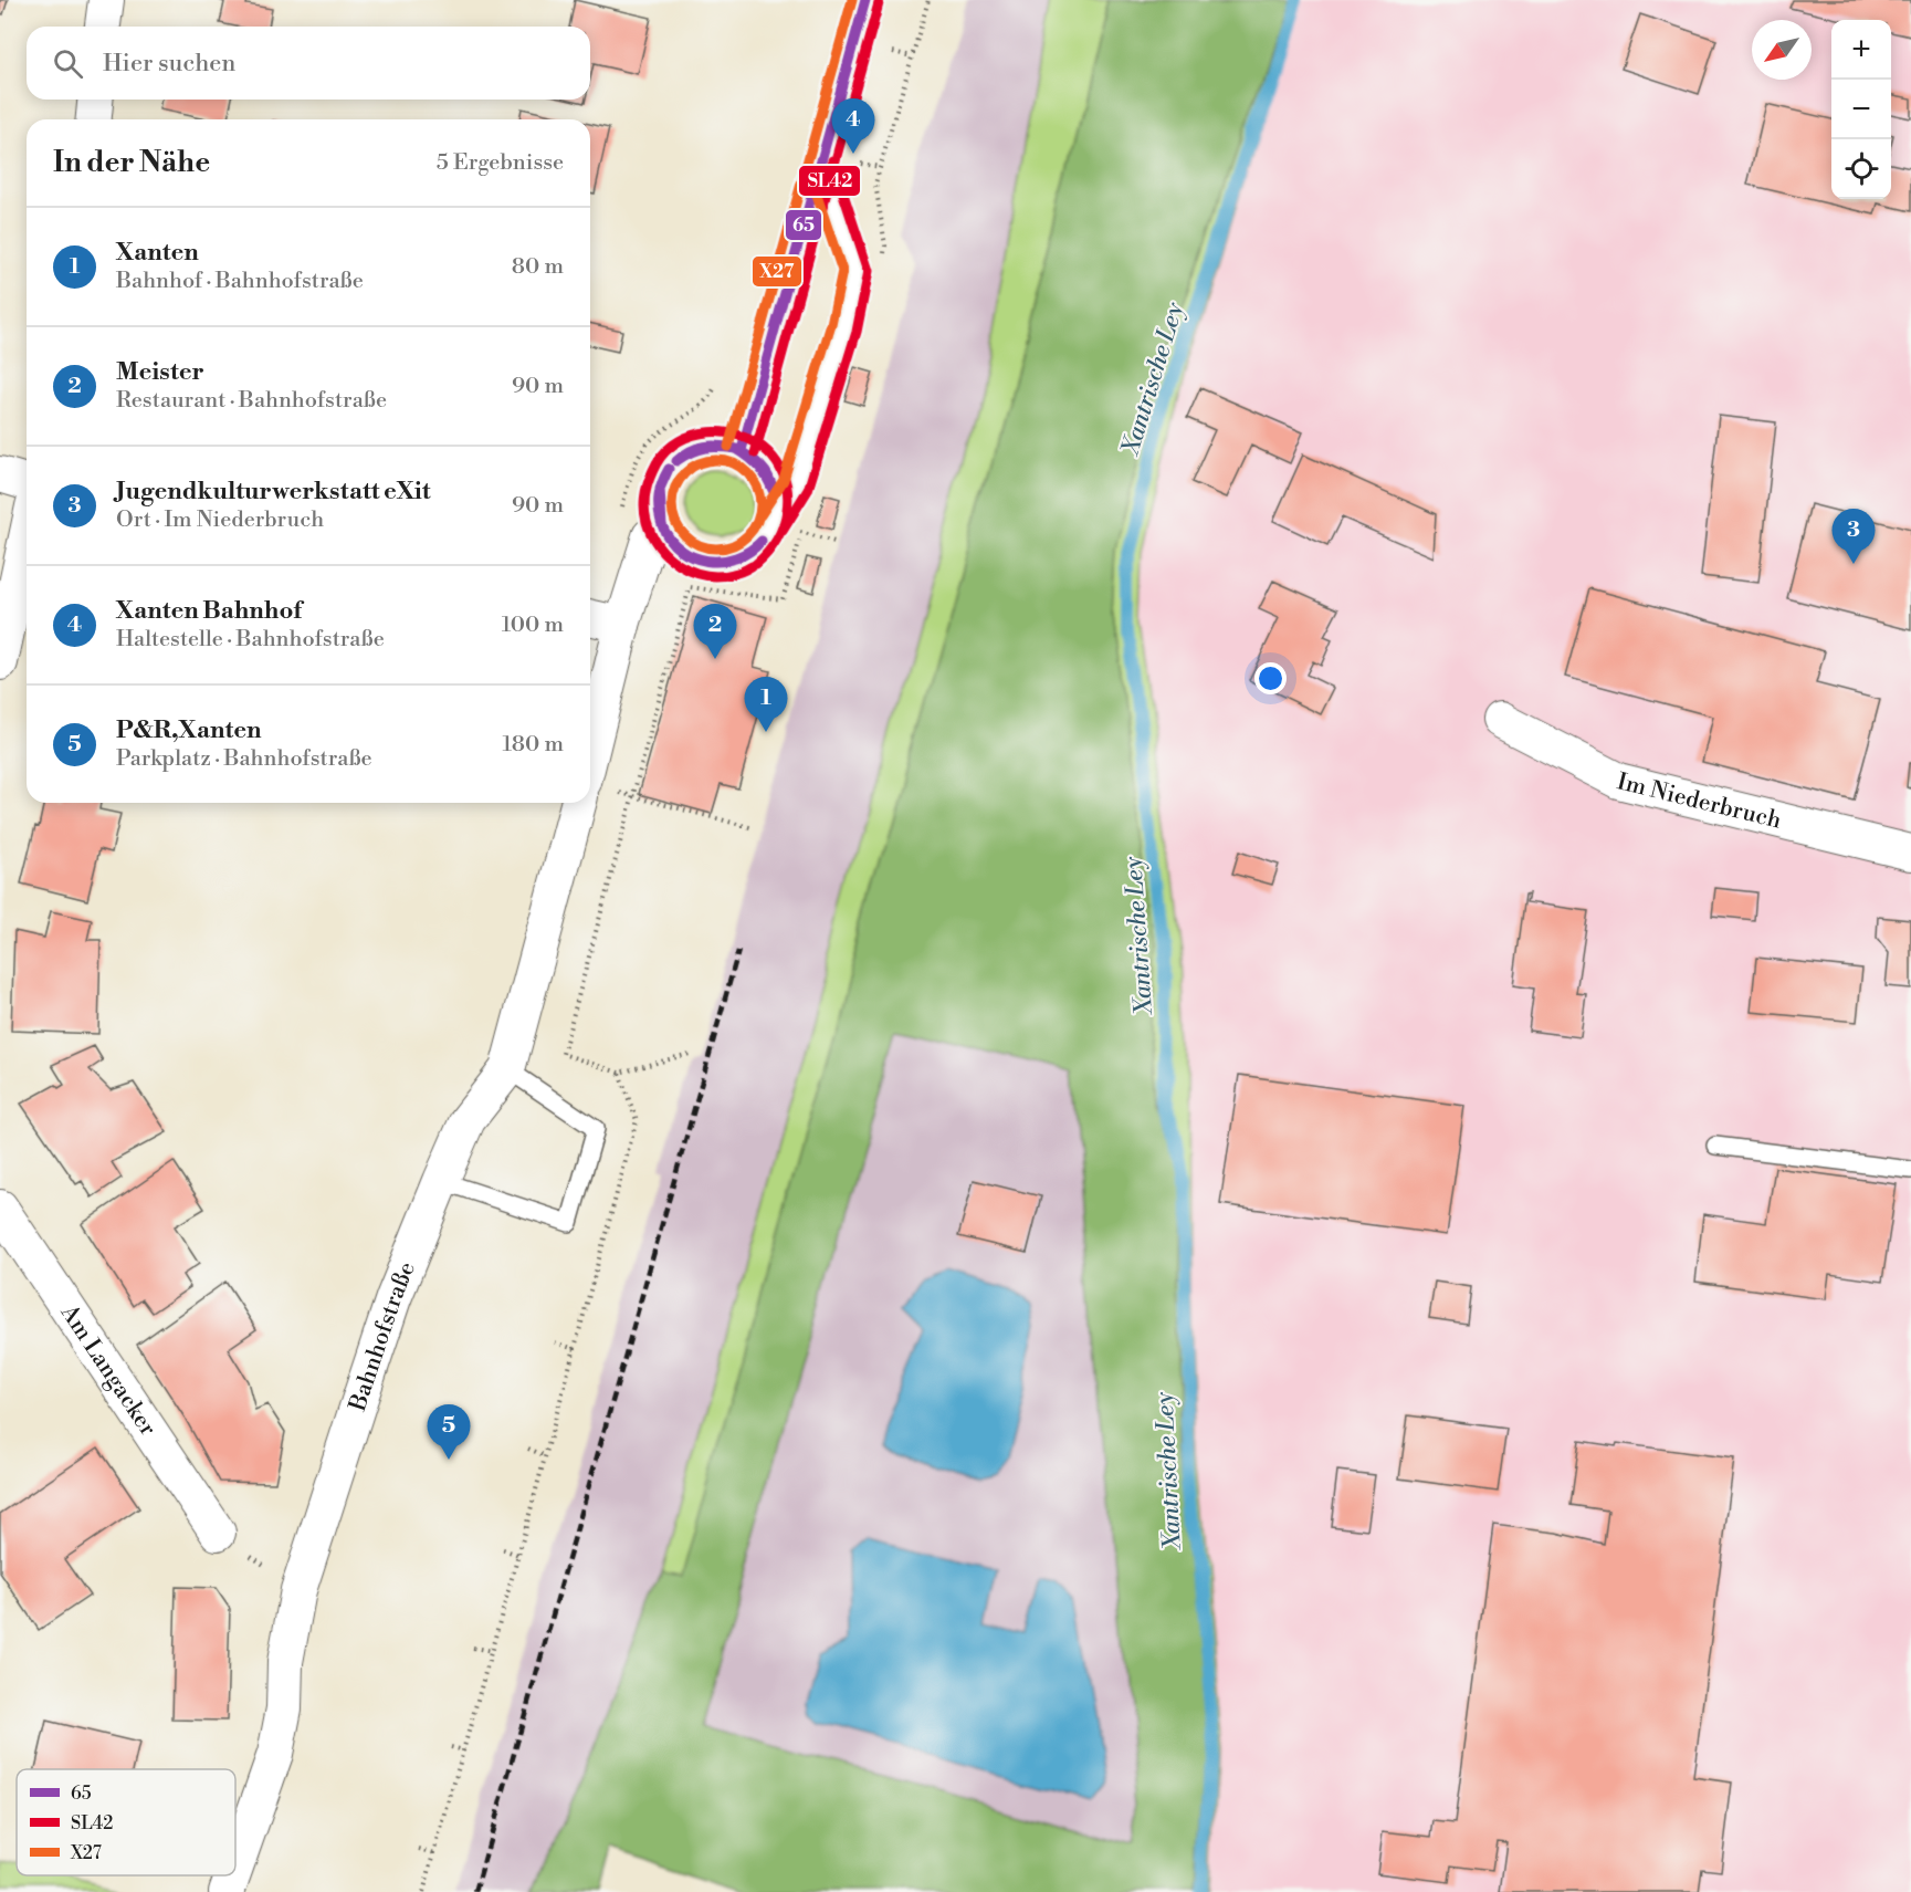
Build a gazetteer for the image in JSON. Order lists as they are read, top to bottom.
{
  "streets": {
    "street": ["Im Niederbruch", "Bahnhofstraße", "Am Langacker"]
  },
  "water": ["Xantrische Ley"],
  "lines": ["transit line 65", "transit line X27", "transit line SL42"],
  "legend": ["65", "SL42", "X27"],
  "north": "bottom left",
  "page": {
    "map_buttons": ["+", "−"],
    "search": "Hier suchen",
    "pins": [
      "4",
      "3",
      "2",
      "1",
      "5"
    ],
    "heading": ["In der Nähe", "5 Ergebnisse"],
    "list": [
      {
        "mark": "1",
        "name": "Xanten",
        "note": "Bahnhof · Bahnhofstraße",
        "value": "80 m"
      },
      {
        "mark": "2",
        "name": "Meister",
        "note": "Restaurant · Bahnhofstraße",
        "value": "90 m"
      },
      {
        "mark": "3",
        "name": "Jugendkulturwerkstatt eXit",
        "note": "Ort · Im Niederbruch",
        "value": "90 m"
      },
      {
        "mark": "4",
        "name": "Xanten Bahnhof",
        "note": "Haltestelle · Bahnhofstraße",
        "value": "100 m"
      },
      {
        "mark": "5",
        "name": "P&R,Xanten",
        "note": "Parkplatz · Bahnhofstraße",
        "value": "180 m"
      }
    ]
  }
}
